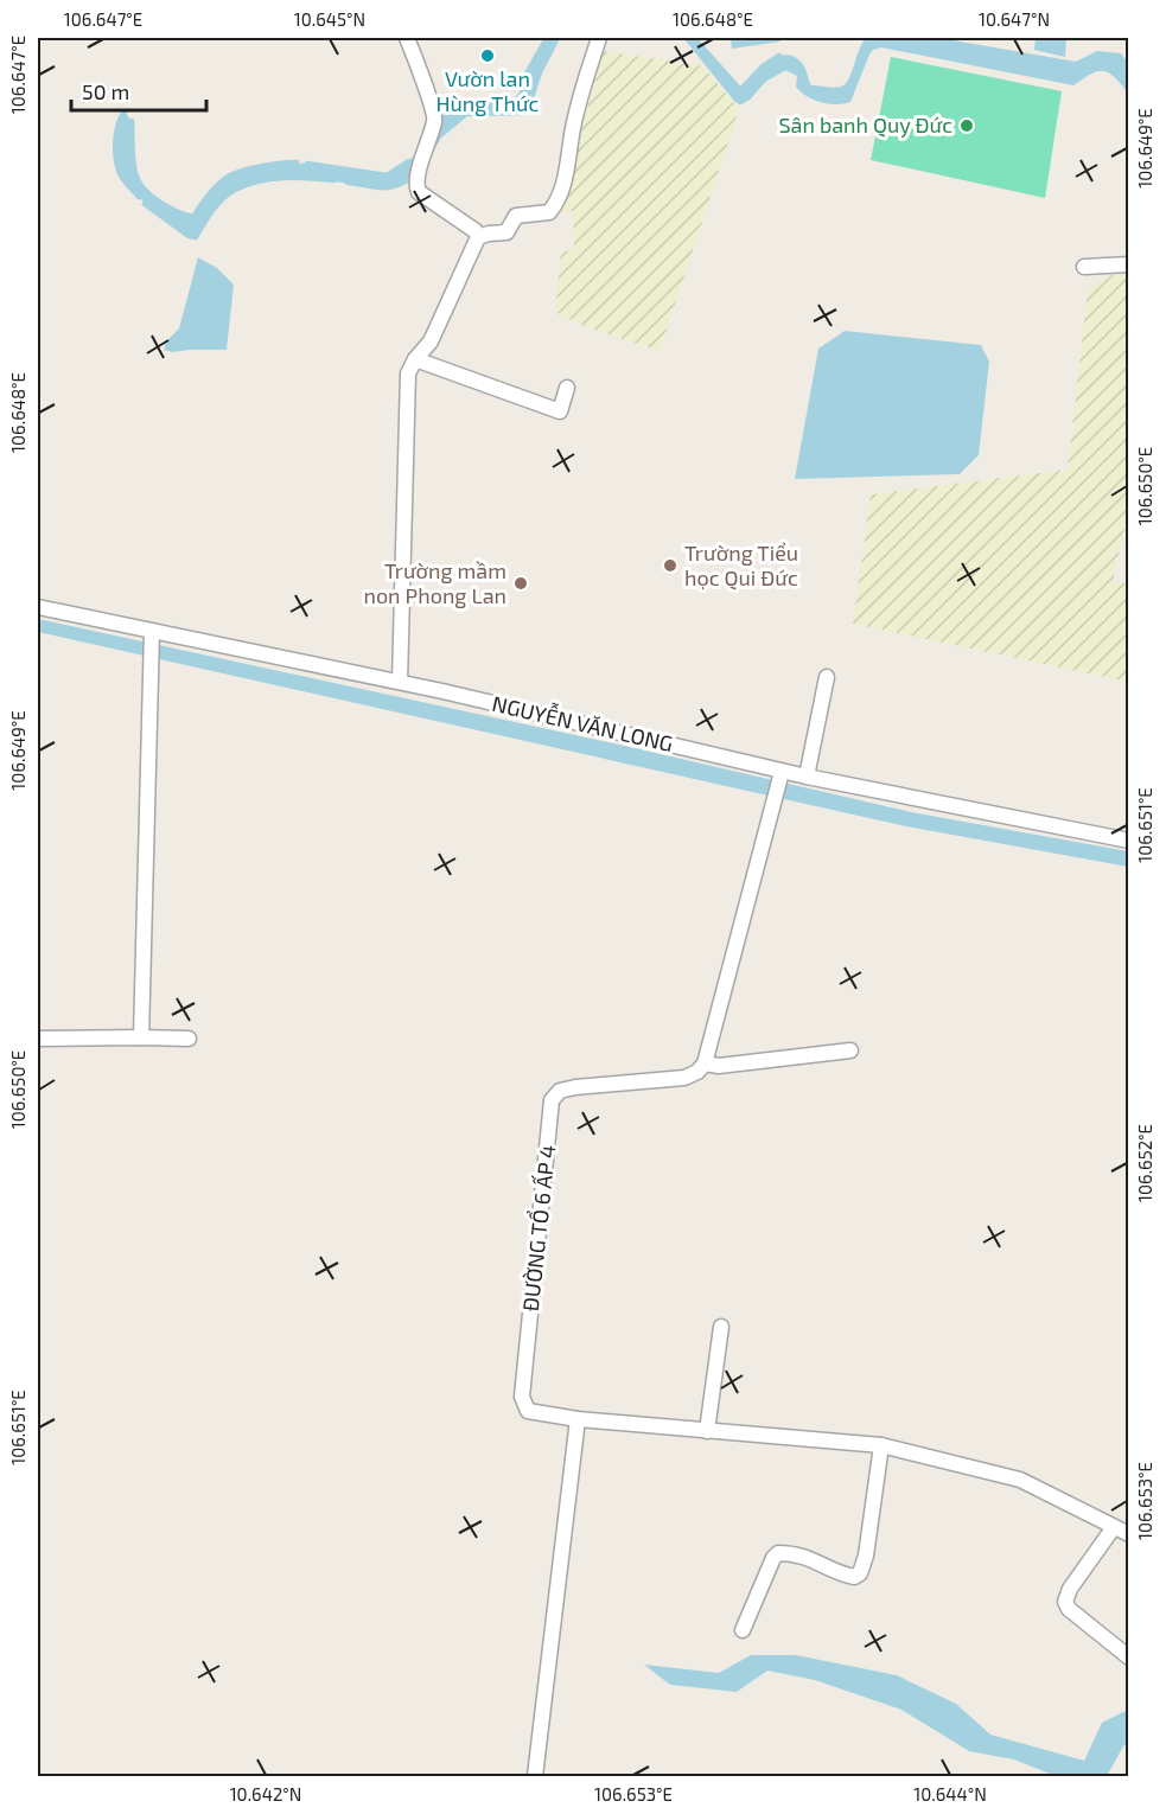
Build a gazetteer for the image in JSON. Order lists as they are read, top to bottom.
{
  "streets": {
    "street": ["NGUYỄN VĂN LONG", "ĐƯỜNG TỔ 6 ẤP 4"]
  },
  "places": [
    "Vườn lan Hùng Thức",
    "Sân banh Quy Đức",
    "Trường Tiểu học Qui Đức",
    "Trường mầm non Phong Lan"
  ],
  "scale_bar": "50 m",
  "coordinates": [
    "106.647°E",
    "10.645°N",
    "106.648°E",
    "10.647°N",
    "106.649°E",
    "106.650°E",
    "106.651°E",
    "106.652°E",
    "106.653°E",
    "10.642°N",
    "10.644°N"
  ]
}
